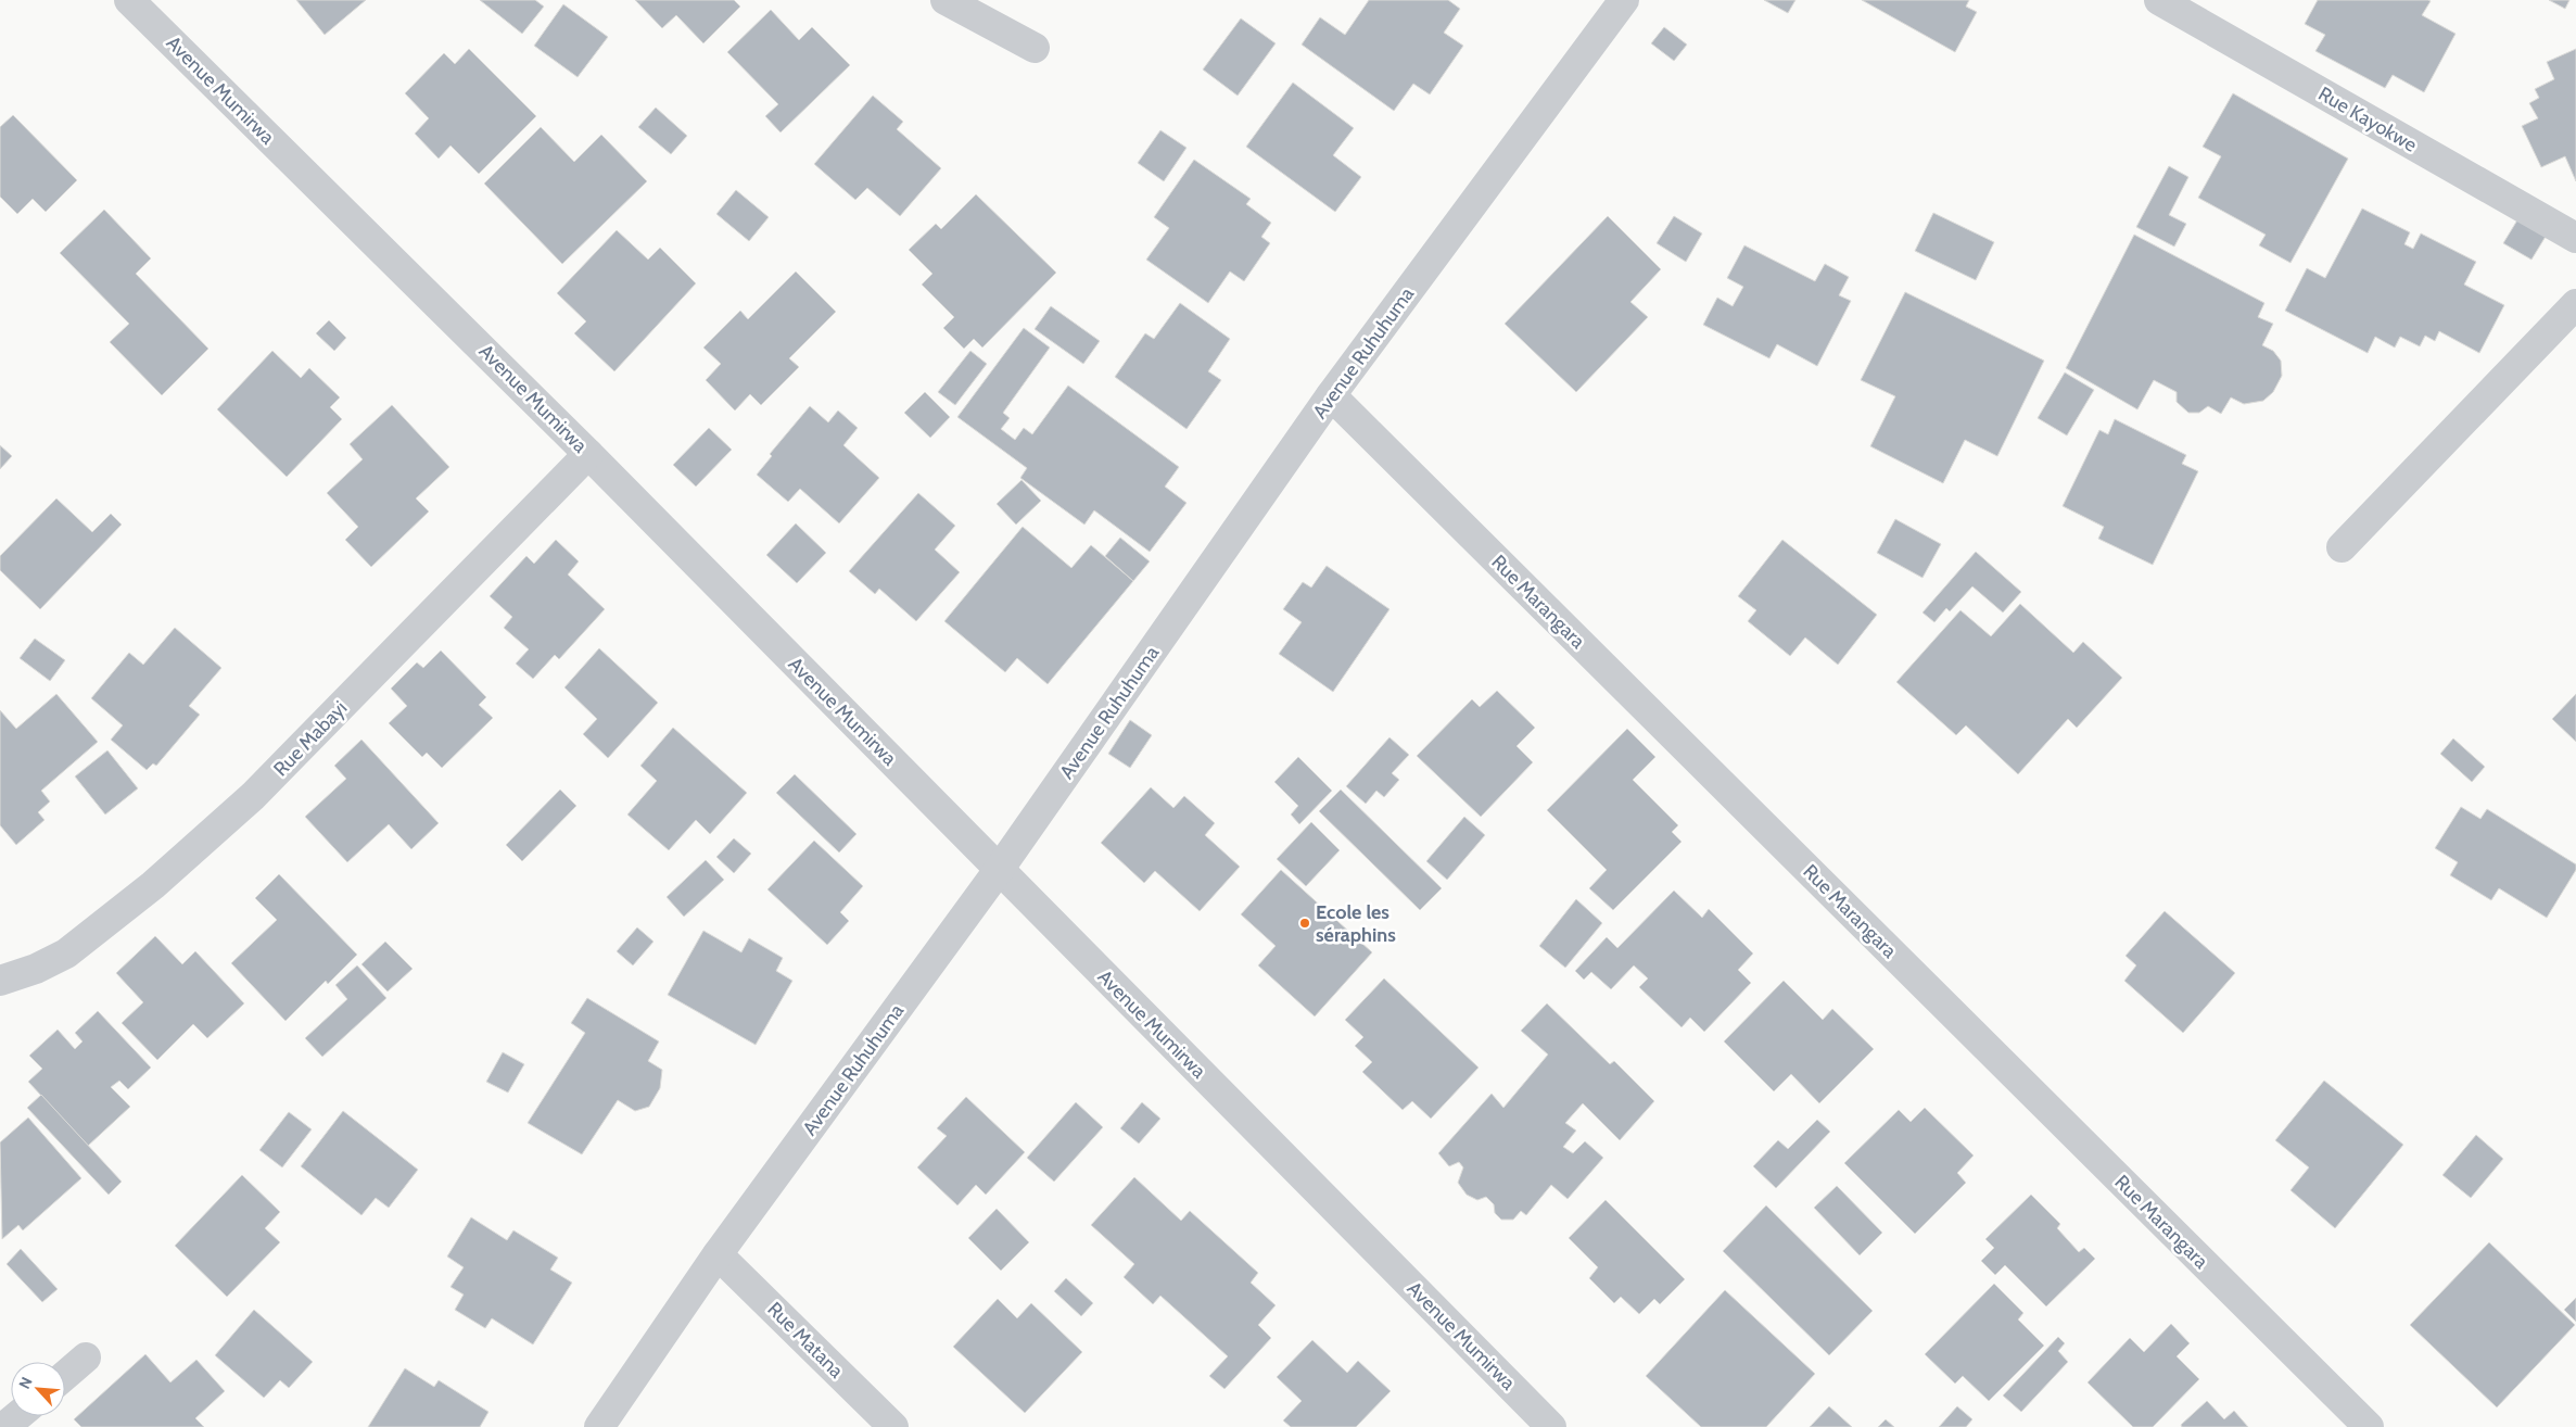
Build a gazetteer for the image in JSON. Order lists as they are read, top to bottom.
{
  "streets": {
    "street": [
      "Avenue Mumirwa",
      "Rue Kayokwe",
      "Avenue Ruhuhuma",
      "Rue Marangara",
      "Rue Mabayi",
      "Rue Matana"
    ]
  },
  "crossings": [
    ["Avenue Mumirwa", "Avenue Ruhuhuma"],
    ["Avenue Mumirwa", "Rue Mabayi"],
    ["Avenue Ruhuhuma", "Rue Marangara"],
    ["Avenue Ruhuhuma", "Rue Matana"]
  ],
  "places": ["Ecole les séraphins"],
  "north": "top left"
}
